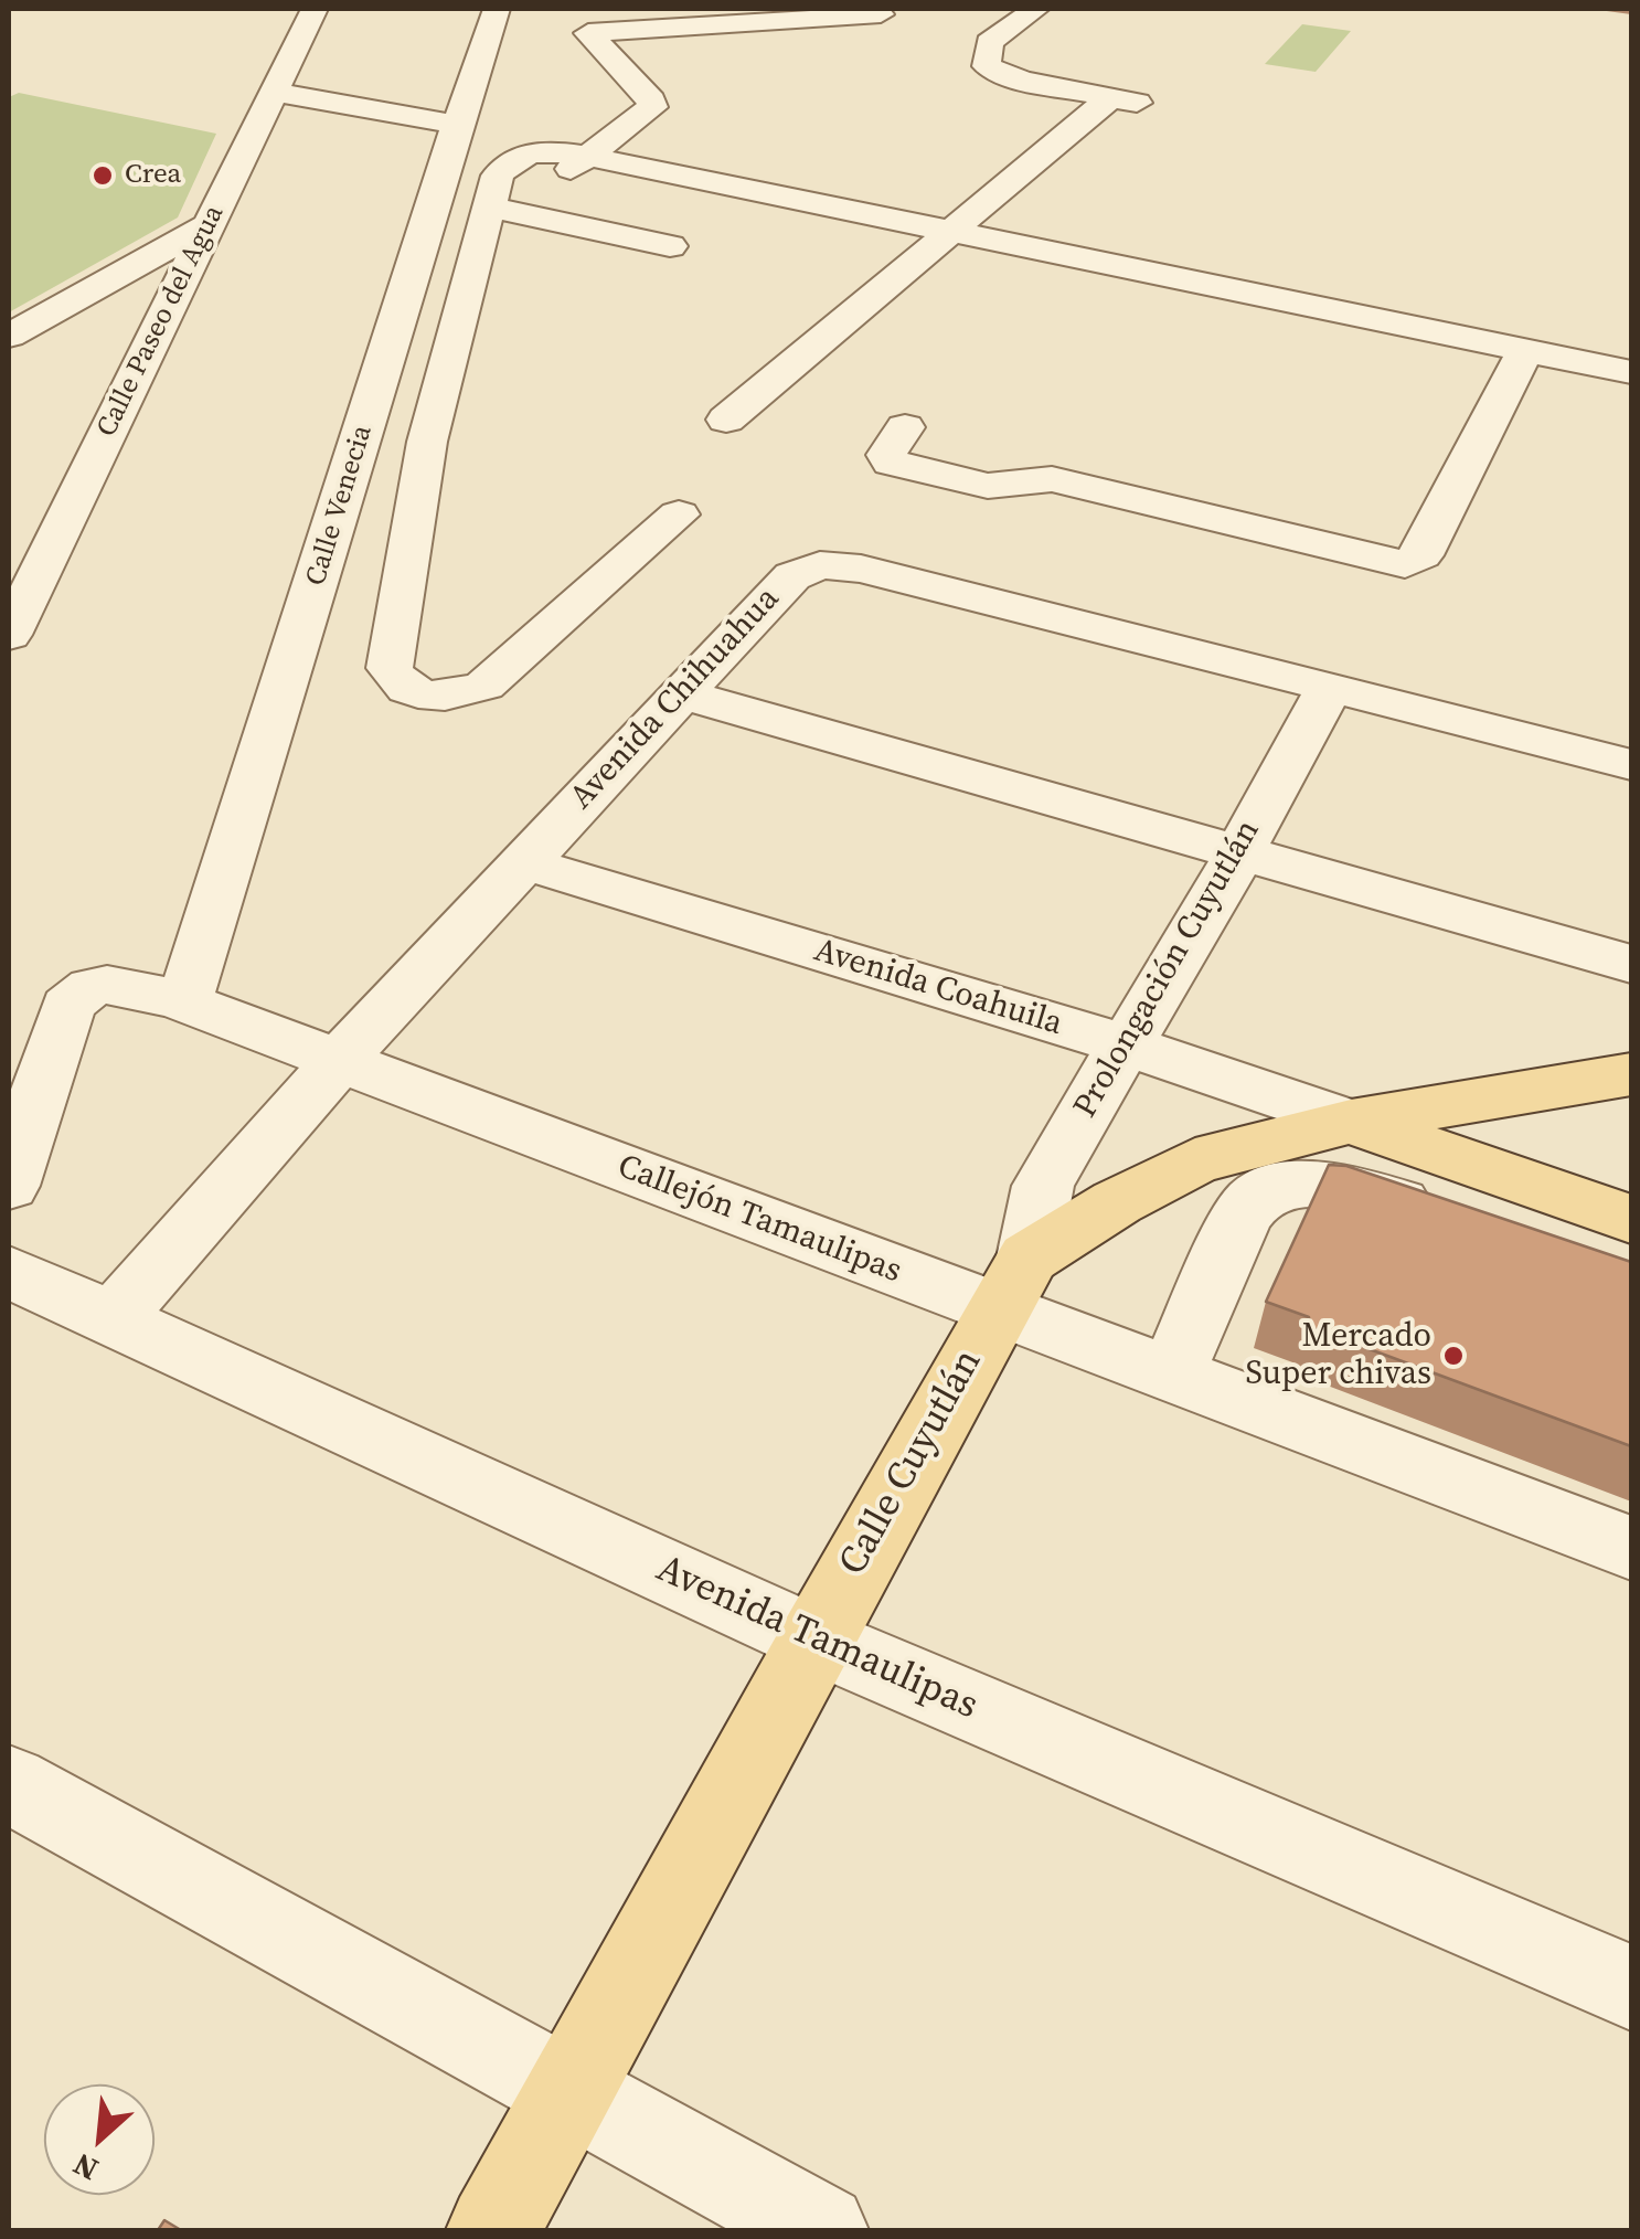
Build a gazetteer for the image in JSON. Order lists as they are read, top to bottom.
{
  "streets": {
    "main road": ["Calle Cuyutlán"],
    "street": [
      "Calle Paseo del Agua",
      "Calle Venecia",
      "Avenida Chihuahua",
      "Prolongación Cuyutlán",
      "Avenida Coahuila",
      "Callejón Tamaulipas",
      "Avenida Tamaulipas"
    ]
  },
  "crossings": [
    ["Calle Venecia", "Callejón Tamaulipas"],
    ["Avenida Chihuahua", "Prolongación Cuyutlán"],
    ["Avenida Chihuahua", "Avenida Coahuila"],
    ["Avenida Chihuahua", "Callejón Tamaulipas"],
    ["Avenida Chihuahua", "Avenida Tamaulipas"],
    ["Prolongación Cuyutlán", "Avenida Coahuila"],
    ["Prolongación Cuyutlán", "Callejón Tamaulipas"],
    ["Prolongación Cuyutlán", "Calle Cuyutlán"],
    ["Avenida Coahuila", "Calle Cuyutlán"],
    ["Callejón Tamaulipas", "Calle Cuyutlán"],
    ["Calle Cuyutlán", "Avenida Tamaulipas"]
  ],
  "places": ["Crea", "Mercado Super chivas"],
  "north": "bottom left"
}
